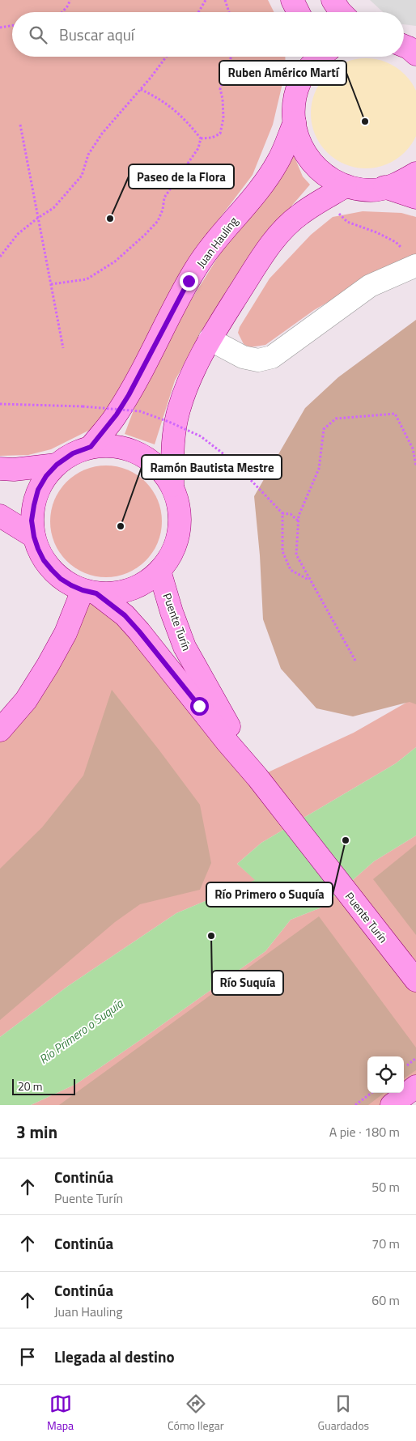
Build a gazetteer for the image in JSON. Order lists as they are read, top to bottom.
{
  "streets": {
    "main road": ["Juan Hauling", "Puente Turín"]
  },
  "water": ["Río Primero o Suquía"],
  "places": [
    "Ruben Américo Martí",
    "Paseo de la Flora",
    "Ramón Bautista Mestre",
    "Río Primero o Suquía",
    "Río Suquía"
  ],
  "scale_bar": "20 m",
  "page": {
    "search": "Buscar aquí",
    "scale": "20 m",
    "heading": ["3 min", "A pie · 180 m"],
    "list": [
      ["Continúa", "Puente Turín", "50 m"],
      ["Continúa", "70 m"],
      ["Continúa", "Juan Hauling", "60 m"],
      "Llegada al destino"
    ],
    "nav": ["Mapa", "Cómo llegar", "Guardados"]
  }
}
